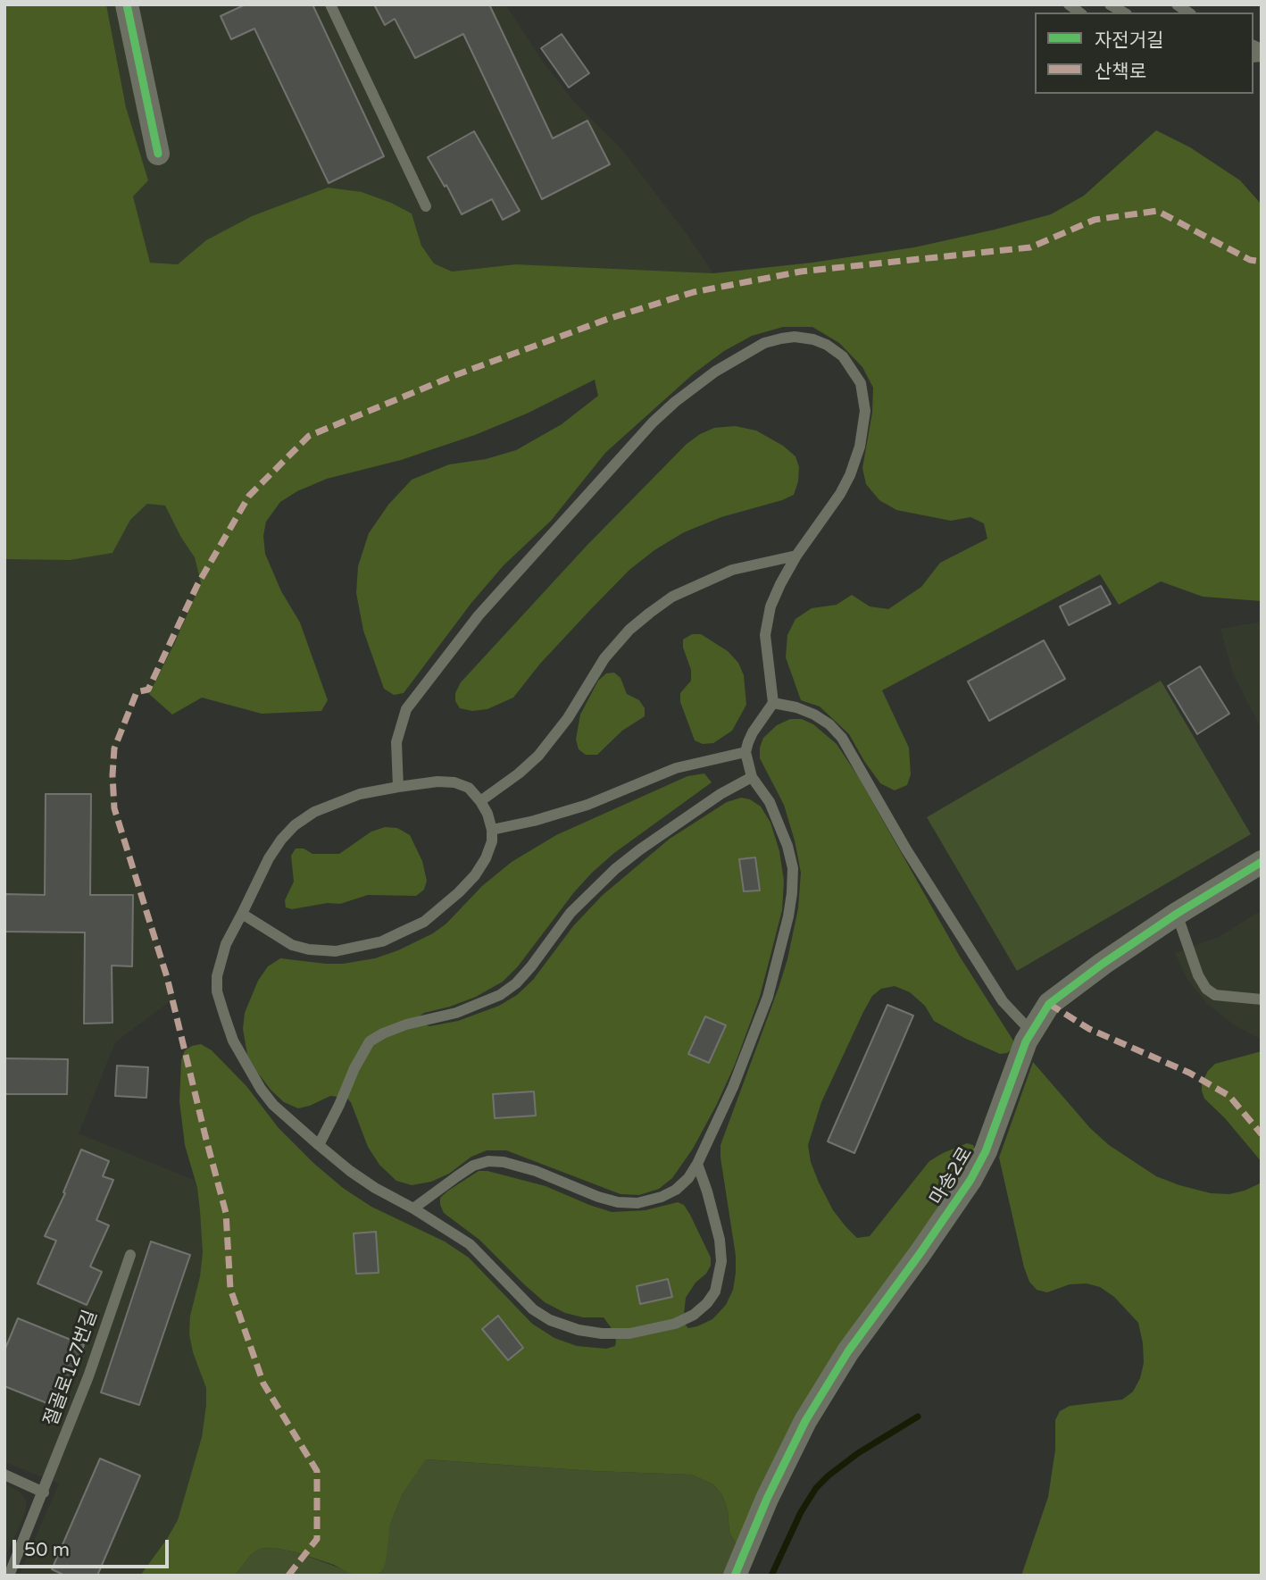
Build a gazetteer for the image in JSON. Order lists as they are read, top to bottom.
{
  "streets": {
    "street": ["마송2로"],
    "lane": ["절골로127번길"]
  },
  "legend": ["자전거길", "산책로"],
  "scale_bar": "50 m"
}
